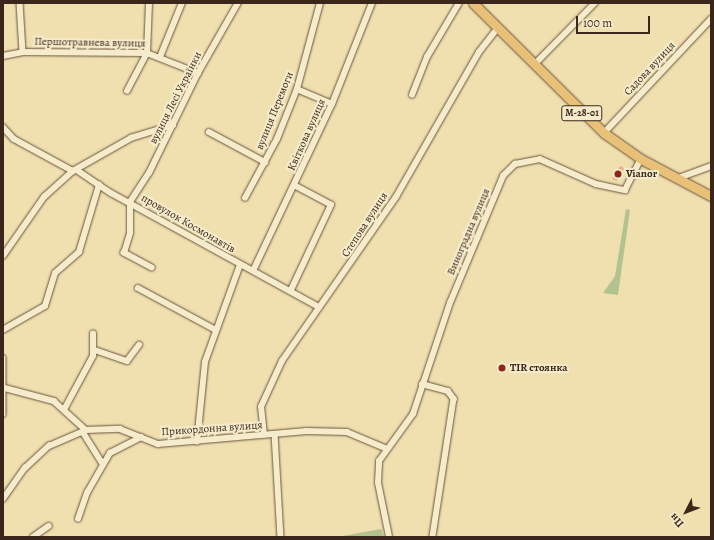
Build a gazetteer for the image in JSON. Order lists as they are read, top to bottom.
{
  "streets": {
    "highway": ["М-28-01"],
    "street": [
      "Першотравнева вулиця",
      "Садова вулиця",
      "вулиця Лесі Українки",
      "вулиця Перемоги",
      "Квіткова вулиця",
      "провулок Космонавтів",
      "Степова вулиця",
      "Виноградна вулиця",
      "Прикордонна вулиця"
    ]
  },
  "crossings": [
    ["Першотравнева вулиця", "вулиця Лесі Українки"],
    ["Садова вулиця", "М-28-01"],
    ["вулиця Лесі Українки", "провулок Космонавтів"],
    ["М-28-01", "Степова вулиця"],
    ["М-28-01", "Виноградна вулиця"],
    ["Квіткова вулиця", "провулок Космонавтів"],
    ["провулок Космонавтів", "Степова вулиця"],
    ["Степова вулиця", "Прикордонна вулиця"],
    ["Виноградна вулиця", "Прикордонна вулиця"]
  ],
  "places": ["Vianor", "TIR стоянка"],
  "scale_bar": "100 m",
  "north": "bottom left"
}
